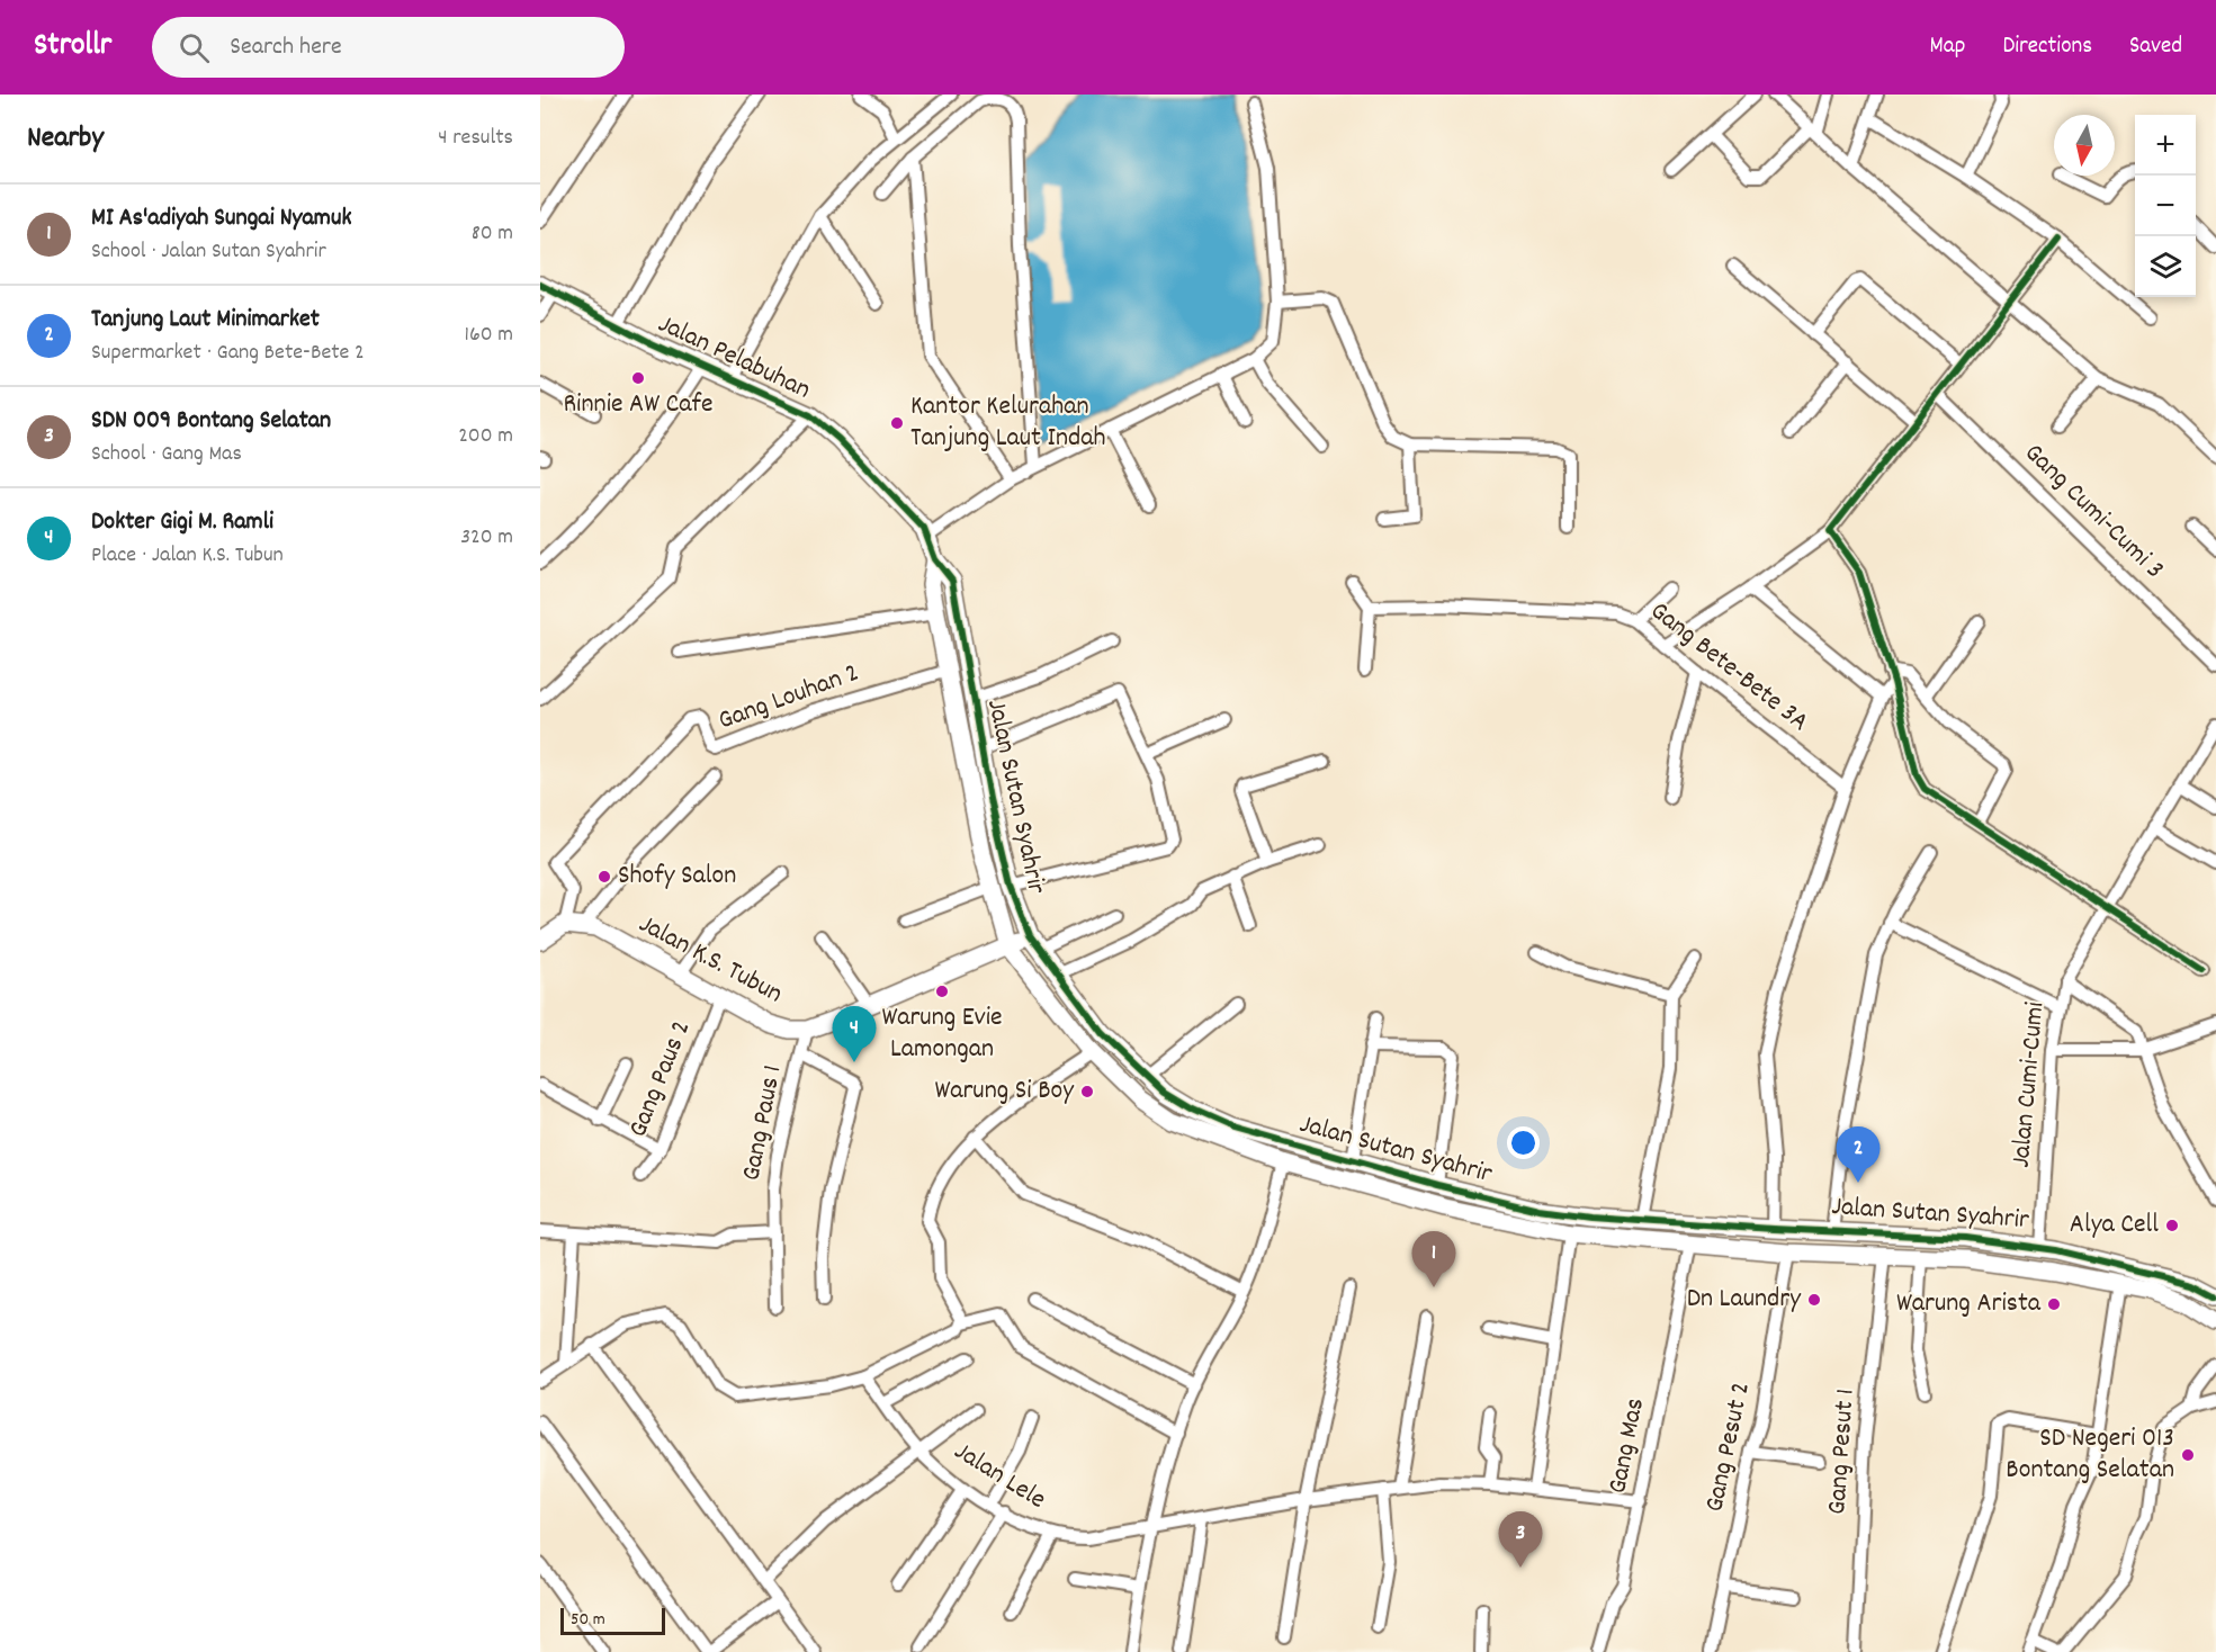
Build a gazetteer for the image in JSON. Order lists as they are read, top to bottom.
{
  "streets": {
    "street": [
      "Jalan Pelabuhan",
      "Gang Cumi-Cumi 3",
      "Gang Bete-Bete 3A",
      "Gang Louhan 2",
      "Jalan Sutan Syahrir",
      "Jalan K.S. Tubun",
      "Gang Paus 2",
      "Jalan Cumi-Cumi",
      "Gang Paus 1",
      "Gang Mas",
      "Gang Pesut 2",
      "Gang Pesut 1",
      "Jalan Lele"
    ]
  },
  "crossings": [
    ["Jalan Pelabuhan", "Jalan Sutan Syahrir"],
    ["Gang Louhan 2", "Jalan Sutan Syahrir"],
    ["Gang Louhan 2", "Jalan K.S. Tubun"],
    ["Jalan Sutan Syahrir", "Jalan K.S. Tubun"],
    ["Jalan Sutan Syahrir", "Jalan Cumi-Cumi"],
    ["Jalan Sutan Syahrir", "Gang Mas"],
    ["Jalan Sutan Syahrir", "Gang Pesut 2"],
    ["Jalan Sutan Syahrir", "Gang Pesut 1"],
    ["Jalan K.S. Tubun", "Gang Paus 2"],
    ["Jalan K.S. Tubun", "Gang Paus 1"],
    ["Gang Mas", "Jalan Lele"]
  ],
  "places": [
    "Rinnie AW Cafe",
    "Kantor Kelurahan Tanjung Laut Indah",
    "Shofy Salon",
    "Warung Evie Lamongan",
    "Warung Si Boy",
    "Alya Cell",
    "Dn Laundry",
    "Warung Arista",
    "SD Negeri 013 Bontang Selatan"
  ],
  "scale_bar": "50 m",
  "north": "bottom",
  "page": {
    "header": "Strollr",
    "search": "Search here",
    "nav": ["Map", "Directions", "Saved"],
    "heading": ["Nearby", "4 results"],
    "map_buttons": ["+", "−"],
    "list": [
      {
        "mark": "1",
        "name": "MI As'adiyah Sungai Nyamuk",
        "note": "School · Jalan Sutan Syahrir",
        "value": "80 m"
      },
      {
        "mark": "2",
        "name": "Tanjung Laut Minimarket",
        "note": "Supermarket · Gang Bete-Bete 2",
        "value": "160 m"
      },
      {
        "mark": "3",
        "name": "SDN 009 Bontang Selatan",
        "note": "School · Gang Mas",
        "value": "200 m"
      },
      {
        "mark": "4",
        "name": "Dokter Gigi M. Ramli",
        "note": "Place · Jalan K.S. Tubun",
        "value": "320 m"
      }
    ],
    "pins": [
      "4",
      "2",
      "1",
      "3"
    ],
    "scale": "50 m"
  }
}
